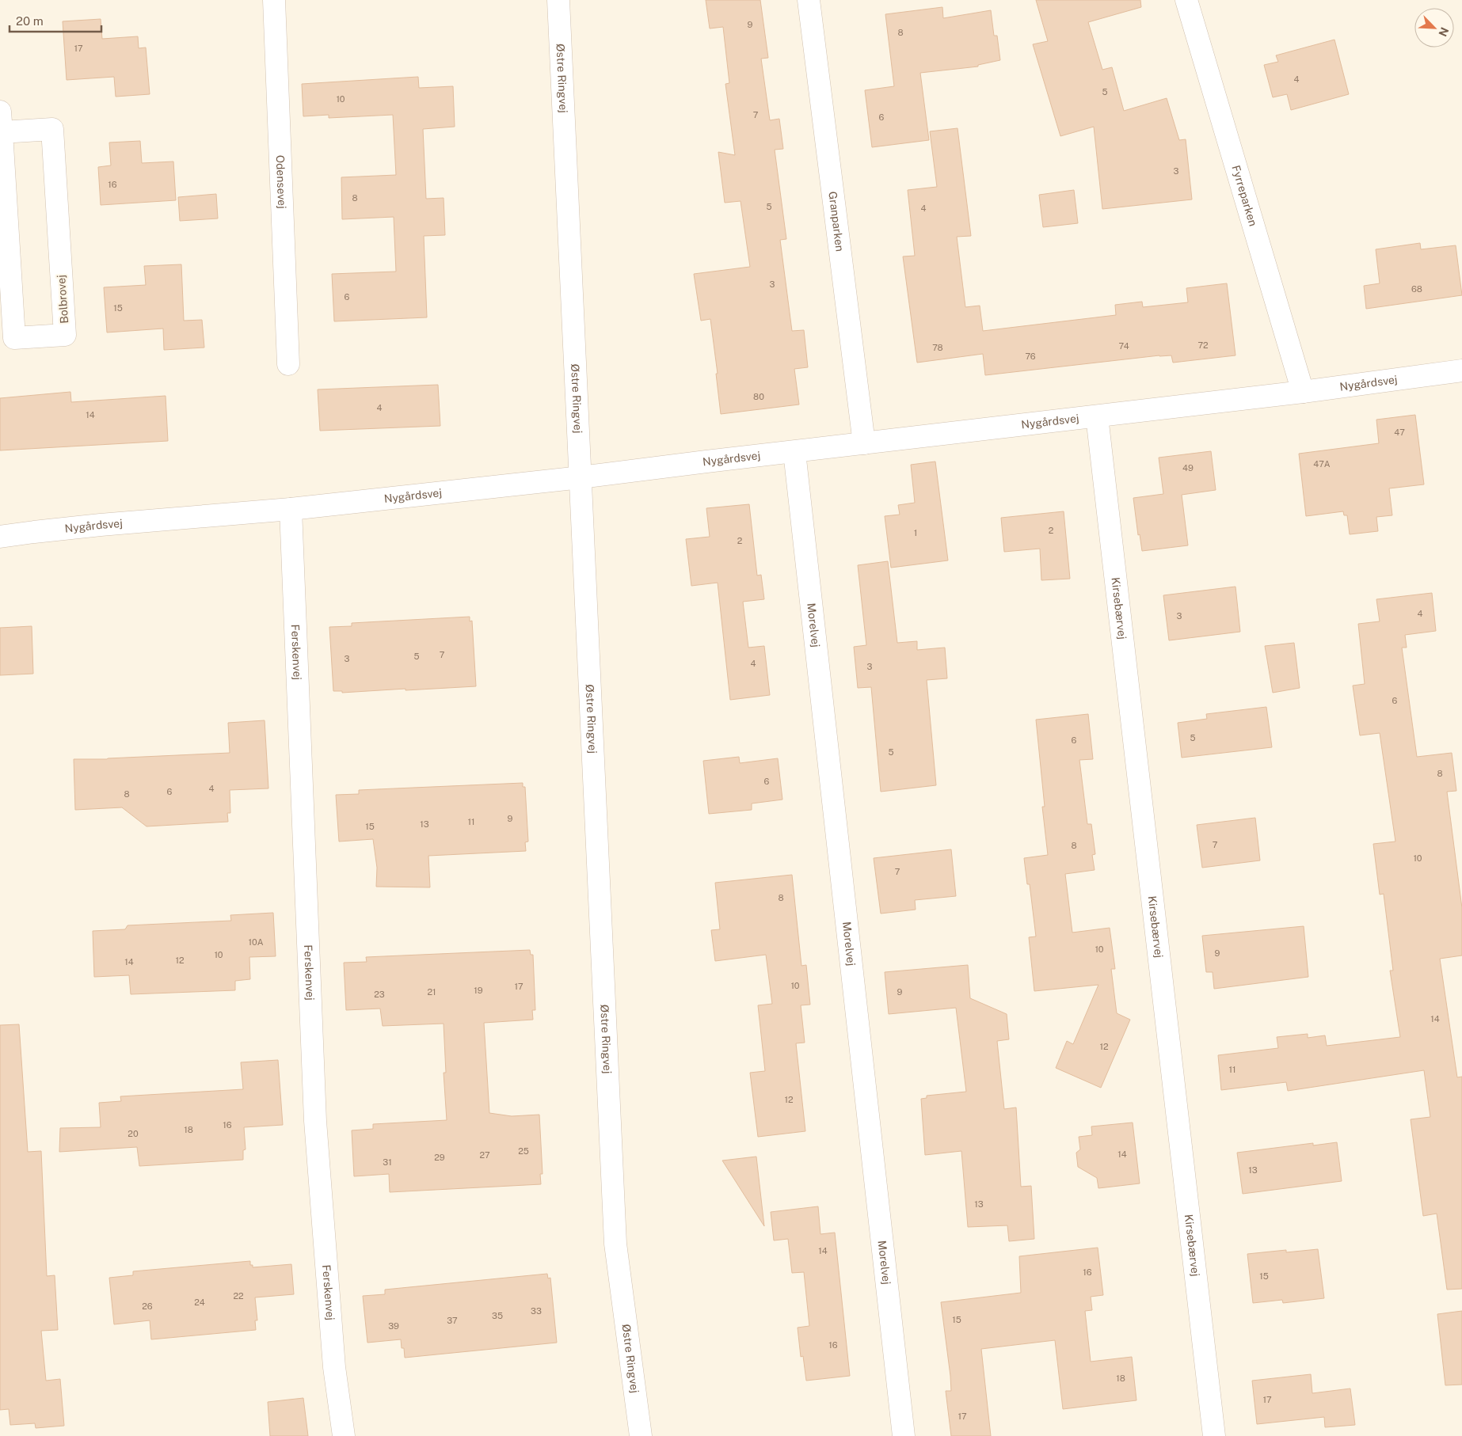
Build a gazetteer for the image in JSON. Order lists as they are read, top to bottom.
{
  "streets": {
    "street": [
      "Østre Ringvej",
      "Odensevej",
      "Fyrreparken",
      "Granparken",
      "Bolbrovej",
      "Nygårdsvej",
      "Kirsebærvej",
      "Morelvej",
      "Ferskenvej"
    ]
  },
  "crossings": [
    ["Østre Ringvej", "Nygårdsvej"],
    ["Fyrreparken", "Nygårdsvej"],
    ["Granparken", "Nygårdsvej"],
    ["Nygårdsvej", "Kirsebærvej"],
    ["Nygårdsvej", "Morelvej"],
    ["Nygårdsvej", "Ferskenvej"]
  ],
  "house_numbers": [
    "9",
    "8",
    "17",
    "4",
    "5",
    "10",
    "7",
    "6",
    "3",
    "16",
    "8",
    "5",
    "4",
    "3",
    "68",
    "6",
    "15",
    "72",
    "74",
    "78",
    "76",
    "80",
    "4",
    "14",
    "47",
    "47A",
    "49",
    "2",
    "1",
    "2",
    "4",
    "3",
    "7",
    "5",
    "3",
    "4",
    "3",
    "6",
    "5",
    "6",
    "5",
    "8",
    "6",
    "4",
    "6",
    "8",
    "9",
    "11",
    "13",
    "15",
    "7",
    "8",
    "10",
    "7",
    "8",
    "10A",
    "10",
    "9",
    "10",
    "12",
    "14",
    "10",
    "17",
    "19",
    "21",
    "9",
    "23",
    "14",
    "12",
    "11",
    "12",
    "16",
    "18",
    "20",
    "25",
    "14",
    "27",
    "29",
    "31",
    "13",
    "13",
    "14",
    "16",
    "15",
    "22",
    "24",
    "26",
    "33",
    "35",
    "15",
    "37",
    "39",
    "16",
    "18",
    "17",
    "17"
  ],
  "scale_bar": "20 m",
  "north": "bottom right"
}
